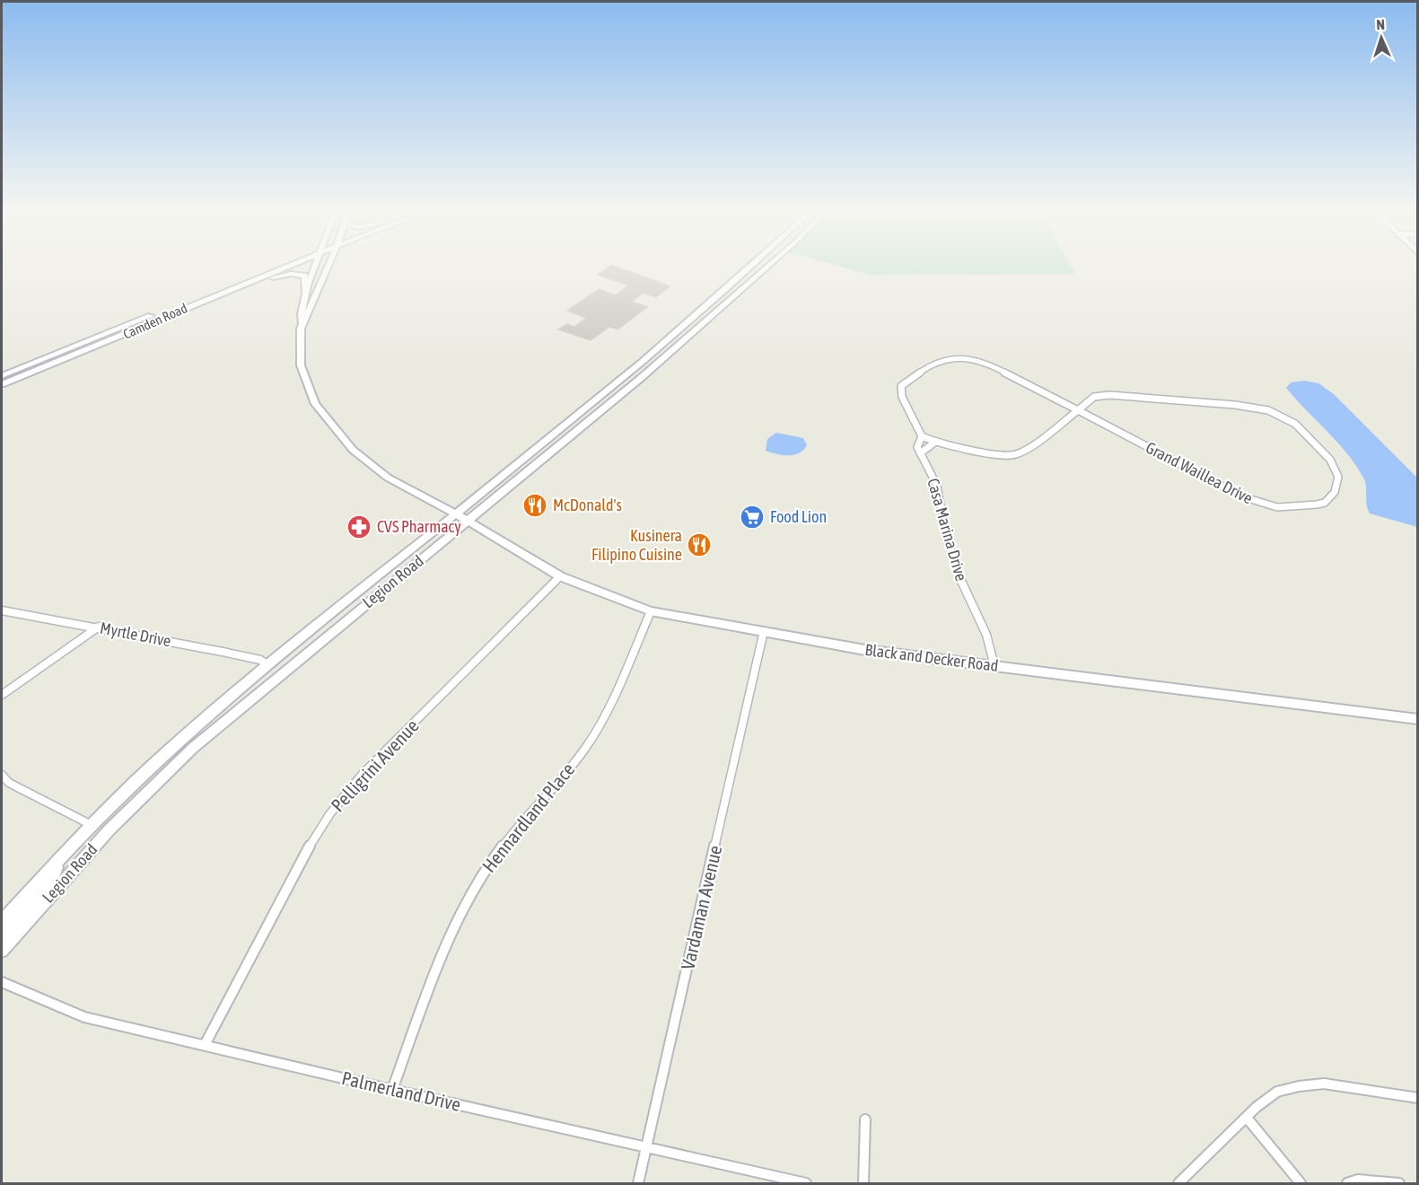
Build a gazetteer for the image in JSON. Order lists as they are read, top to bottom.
{
  "streets": {
    "main road": ["Camden Road", "Legion Road", "Black and Decker Road"],
    "street": [
      "Grand Waillea Drive",
      "Casa Marina Drive",
      "Myrtle Drive",
      "Pelligrini Avenue",
      "Hennardland Place",
      "Vardaman Avenue",
      "Palmerland Drive"
    ]
  },
  "crossings": [
    ["Grand Waillea Drive", "Casa Marina Drive"],
    ["Casa Marina Drive", "Black and Decker Road"],
    ["Legion Road", "Myrtle Drive"],
    ["Legion Road", "Black and Decker Road"],
    ["Black and Decker Road", "Pelligrini Avenue"],
    ["Black and Decker Road", "Hennardland Place"],
    ["Black and Decker Road", "Vardaman Avenue"],
    ["Pelligrini Avenue", "Palmerland Drive"],
    ["Hennardland Place", "Palmerland Drive"],
    ["Vardaman Avenue", "Palmerland Drive"]
  ],
  "places": {
    "restaurant": ["McDonald's", "Kusinera Filipino Cuisine"],
    "supermarket": ["Food Lion"],
    "pharmacy": ["CVS Pharmacy"]
  },
  "north": "top"
}
